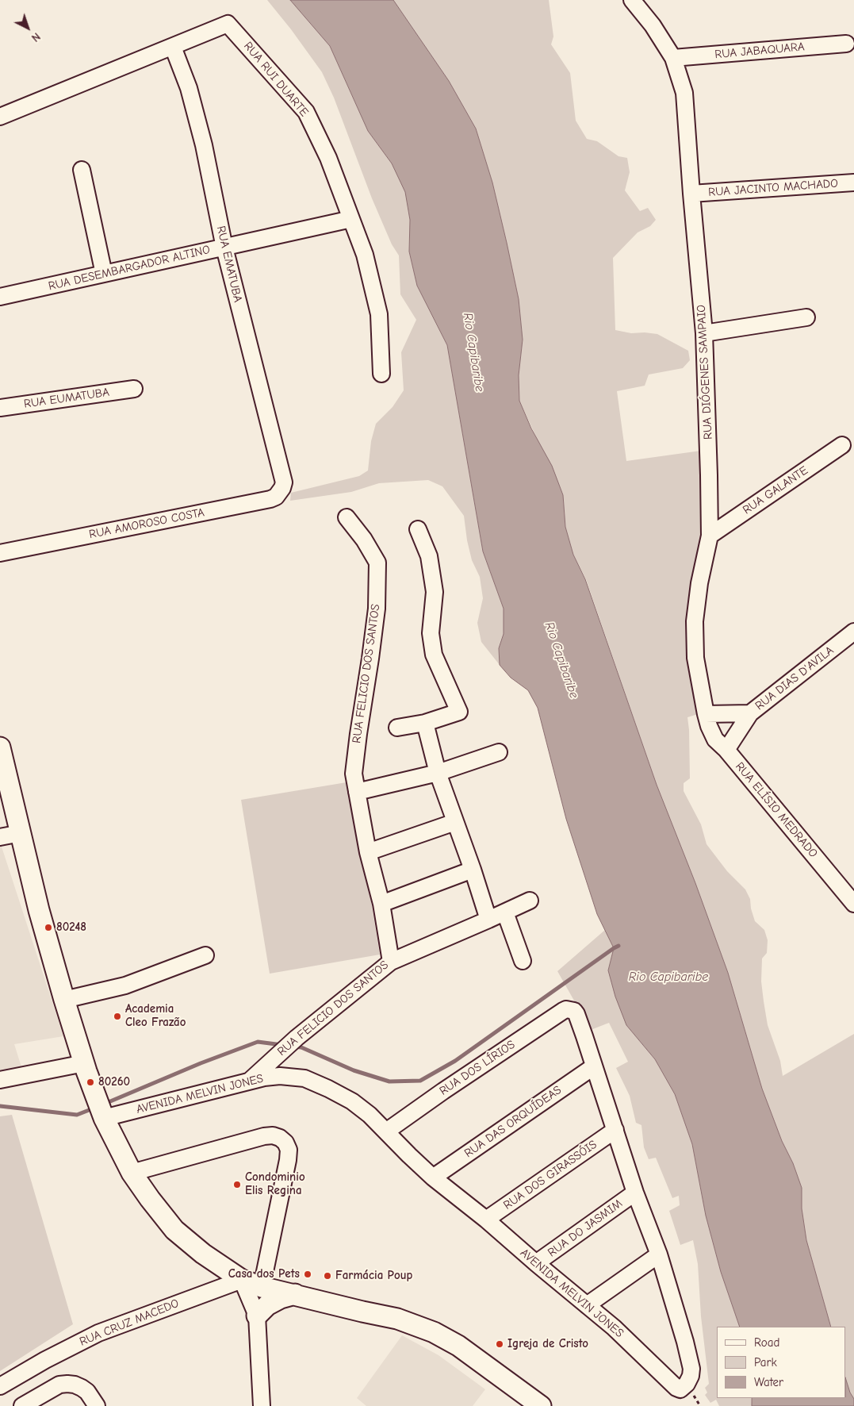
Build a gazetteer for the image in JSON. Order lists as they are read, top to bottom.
{
  "streets": {
    "street": [
      "RUA JABAQUARA",
      "RUA RUI DUARTE",
      "RUA JACINTO MACHADO",
      "RUA EMATUBA",
      "RUA DESEMBARGADOR ALTINO",
      "RUA DIÓGENES SAMPAIO",
      "RUA EUMATUBA",
      "RUA GALANTE",
      "RUA AMOROSO COSTA",
      "RUA FELICIO DOS SANTOS",
      "RUA DIAS D'AVILA",
      "RUA ELÍSIO MEDRADO",
      "RUA DOS LÍRIOS",
      "AVENIDA MELVIN JONES",
      "RUA DAS ORQUÍDEAS",
      "RUA DOS GIRASSÓIS",
      "RUA DO JASMIM",
      "RUA CRUZ MACEDO"
    ]
  },
  "crossings": [
    ["RUA JABAQUARA", "RUA DIÓGENES SAMPAIO"],
    ["RUA RUI DUARTE", "RUA EMATUBA"],
    ["RUA RUI DUARTE", "RUA DESEMBARGADOR ALTINO"],
    ["RUA JACINTO MACHADO", "RUA DIÓGENES SAMPAIO"],
    ["RUA EMATUBA", "RUA DESEMBARGADOR ALTINO"],
    ["RUA EMATUBA", "RUA AMOROSO COSTA"],
    ["RUA DIÓGENES SAMPAIO", "RUA GALANTE"],
    ["RUA DIÓGENES SAMPAIO", "RUA ELÍSIO MEDRADO"],
    ["RUA FELICIO DOS SANTOS", "AVENIDA MELVIN JONES"],
    ["RUA DIAS D'AVILA", "RUA ELÍSIO MEDRADO"],
    ["RUA DOS LÍRIOS", "AVENIDA MELVIN JONES"],
    ["AVENIDA MELVIN JONES", "RUA DAS ORQUÍDEAS"],
    ["AVENIDA MELVIN JONES", "RUA DOS GIRASSÓIS"],
    ["AVENIDA MELVIN JONES", "RUA DO JASMIM"]
  ],
  "water": ["Rio Capibaribe"],
  "places": [
    "80248",
    "Academia Cleo Frazão",
    "80260",
    "Condominio Elis Regina",
    "Casa dos Pets",
    "Farmácia Poup",
    "Igreja de Cristo"
  ],
  "legend": ["Road", "Park", "Water"],
  "north": "bottom right"
}
